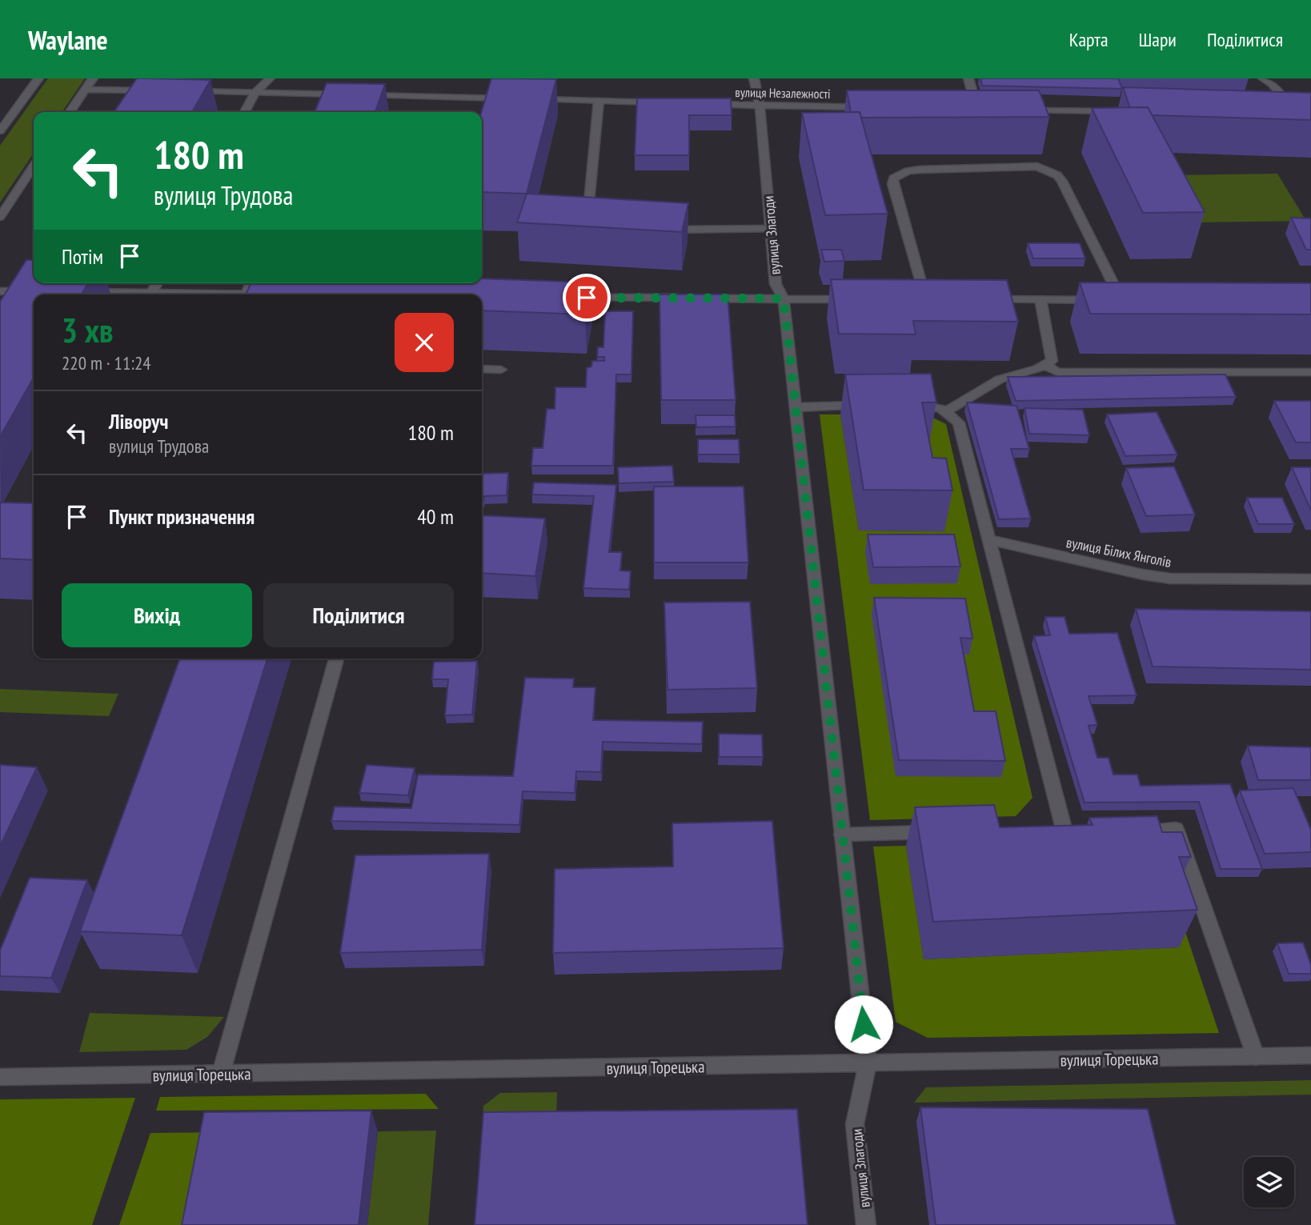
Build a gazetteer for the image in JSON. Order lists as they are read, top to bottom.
{
  "streets": {
    "street": [
      "вулиця Незалежності",
      "вулиця Злагоди",
      "вулиця Білих Янголів",
      "вулиця Торецька"
    ]
  },
  "crossings": [
    ["вулиця Незалежності", "вулиця Злагоди"],
    ["вулиця Злагоди", "вулиця Торецька"]
  ],
  "page": {
    "header": "Waylane",
    "nav": ["Карта", "Шари", "Поділитися"],
    "turn": ["180 m", "вулиця Трудова"],
    "then": "Потім",
    "heading": ["3 хв", "220 m · 11:24"],
    "list": [
      {
        "name": "Ліворуч",
        "note": "вулиця Трудова",
        "value": "180 m"
      },
      {
        "name": "Пункт призначення",
        "value": "40 m"
      }
    ],
    "buttons": ["Вихід", "Поділитися"]
  }
}
